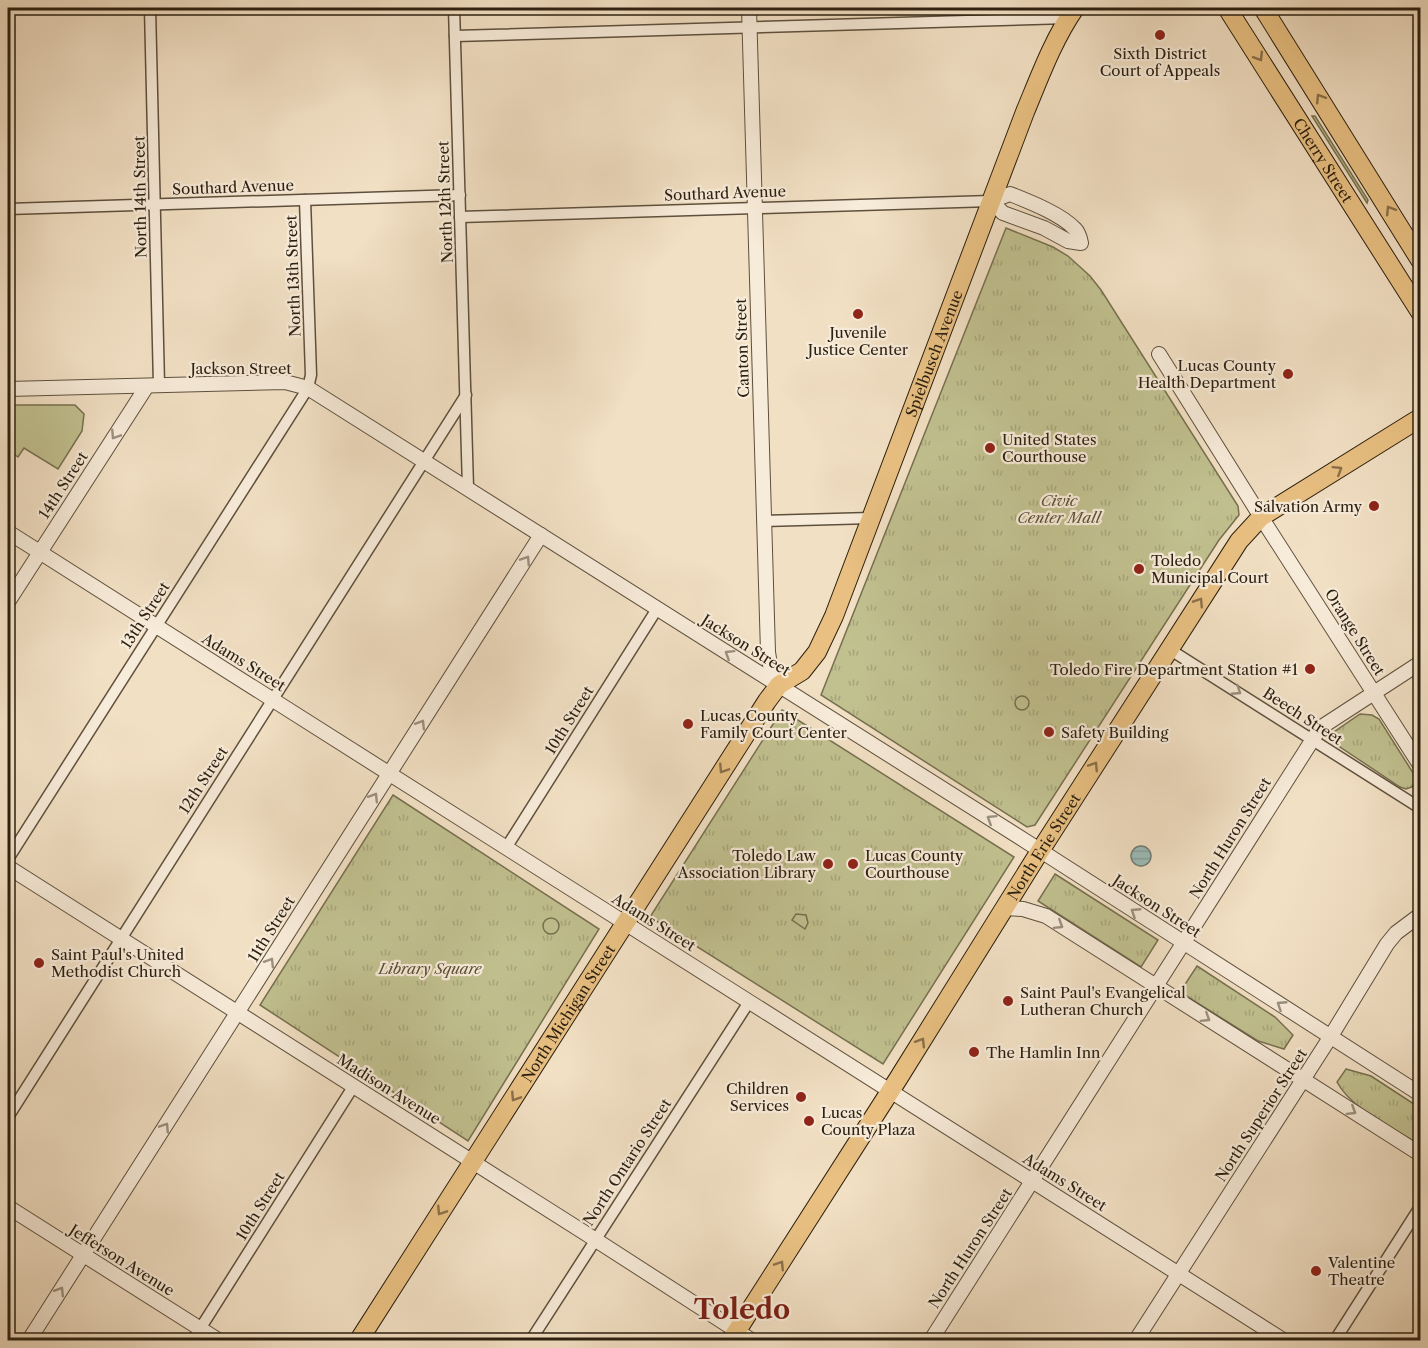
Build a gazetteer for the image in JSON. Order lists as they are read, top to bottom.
{
  "streets": {
    "main road": [
      "Cherry Street",
      "Spielbusch Avenue",
      "North Erie Street",
      "North Michigan Street"
    ],
    "street": [
      "Southard Avenue",
      "North 14th Street",
      "North 12th Street",
      "North 13th Street",
      "Canton Street",
      "Jackson Street",
      "14th Street",
      "13th Street",
      "Orange Street",
      "Adams Street",
      "Beech Street",
      "10th Street",
      "12th Street",
      "North Huron Street",
      "11th Street",
      "Madison Avenue",
      "North Superior Street",
      "North Ontario Street",
      "Jefferson Avenue"
    ]
  },
  "crossings": [
    ["Southard Avenue", "North 14th Street"],
    ["Southard Avenue", "North 12th Street"],
    ["Southard Avenue", "North 13th Street"],
    ["Southard Avenue", "Canton Street"],
    ["Southard Avenue", "Spielbusch Avenue"],
    ["North 14th Street", "Jackson Street"],
    ["North 14th Street", "14th Street"],
    ["North 12th Street", "Jackson Street"],
    ["North 13th Street", "Jackson Street"],
    ["North 13th Street", "13th Street"],
    ["Canton Street", "Spielbusch Avenue"],
    ["Canton Street", "Jackson Street"],
    ["Canton Street", "North Michigan Street"],
    ["Spielbusch Avenue", "Jackson Street"],
    ["Spielbusch Avenue", "North Michigan Street"],
    ["Jackson Street", "14th Street"],
    ["Jackson Street", "13th Street"],
    ["Jackson Street", "10th Street"],
    ["Jackson Street", "12th Street"],
    ["Jackson Street", "North Huron Street"],
    ["Jackson Street", "North Erie Street"],
    ["Jackson Street", "11th Street"],
    ["Jackson Street", "North Michigan Street"],
    ["Jackson Street", "North Superior Street"],
    ["14th Street", "Adams Street"],
    ["13th Street", "Adams Street"],
    ["Orange Street", "North Huron Street"],
    ["Orange Street", "North Erie Street"],
    ["Adams Street", "10th Street"],
    ["Adams Street", "12th Street"],
    ["Adams Street", "North Huron Street"],
    ["Adams Street", "North Erie Street"],
    ["Adams Street", "11th Street"],
    ["Adams Street", "North Michigan Street"],
    ["Adams Street", "North Superior Street"],
    ["Adams Street", "North Ontario Street"],
    ["Beech Street", "North Huron Street"],
    ["Beech Street", "North Erie Street"],
    ["10th Street", "Madison Avenue"],
    ["10th Street", "Jefferson Avenue"],
    ["12th Street", "Madison Avenue"],
    ["North Erie Street", "Madison Avenue"],
    ["11th Street", "Madison Avenue"],
    ["11th Street", "Jefferson Avenue"],
    ["North Michigan Street", "Madison Avenue"],
    ["Madison Avenue", "North Ontario Street"]
  ],
  "one_way": [
    "14th Street",
    "Beech Street",
    "North Erie Street",
    "11th Street",
    "North Michigan Street"
  ],
  "districts": ["Toledo"],
  "parks": ["Civic Center Mall", "Library Square"],
  "places": [
    "Sixth District Court of Appeals",
    "Juvenile Justice Center",
    "Lucas County Health Department",
    "United States Courthouse",
    "Salvation Army",
    "Toledo Municipal Court",
    "Toledo Fire Department Station #1",
    "Lucas County Family Court Center",
    "Safety Building",
    "Toledo Law Association Library",
    "Lucas County Courthouse",
    "Saint Paul's United Methodist Church",
    "Saint Paul's Evangelical Lutheran Church",
    "The Hamlin Inn",
    "Children Services",
    "Lucas County Plaza",
    "Valentine Theatre"
  ]
}
